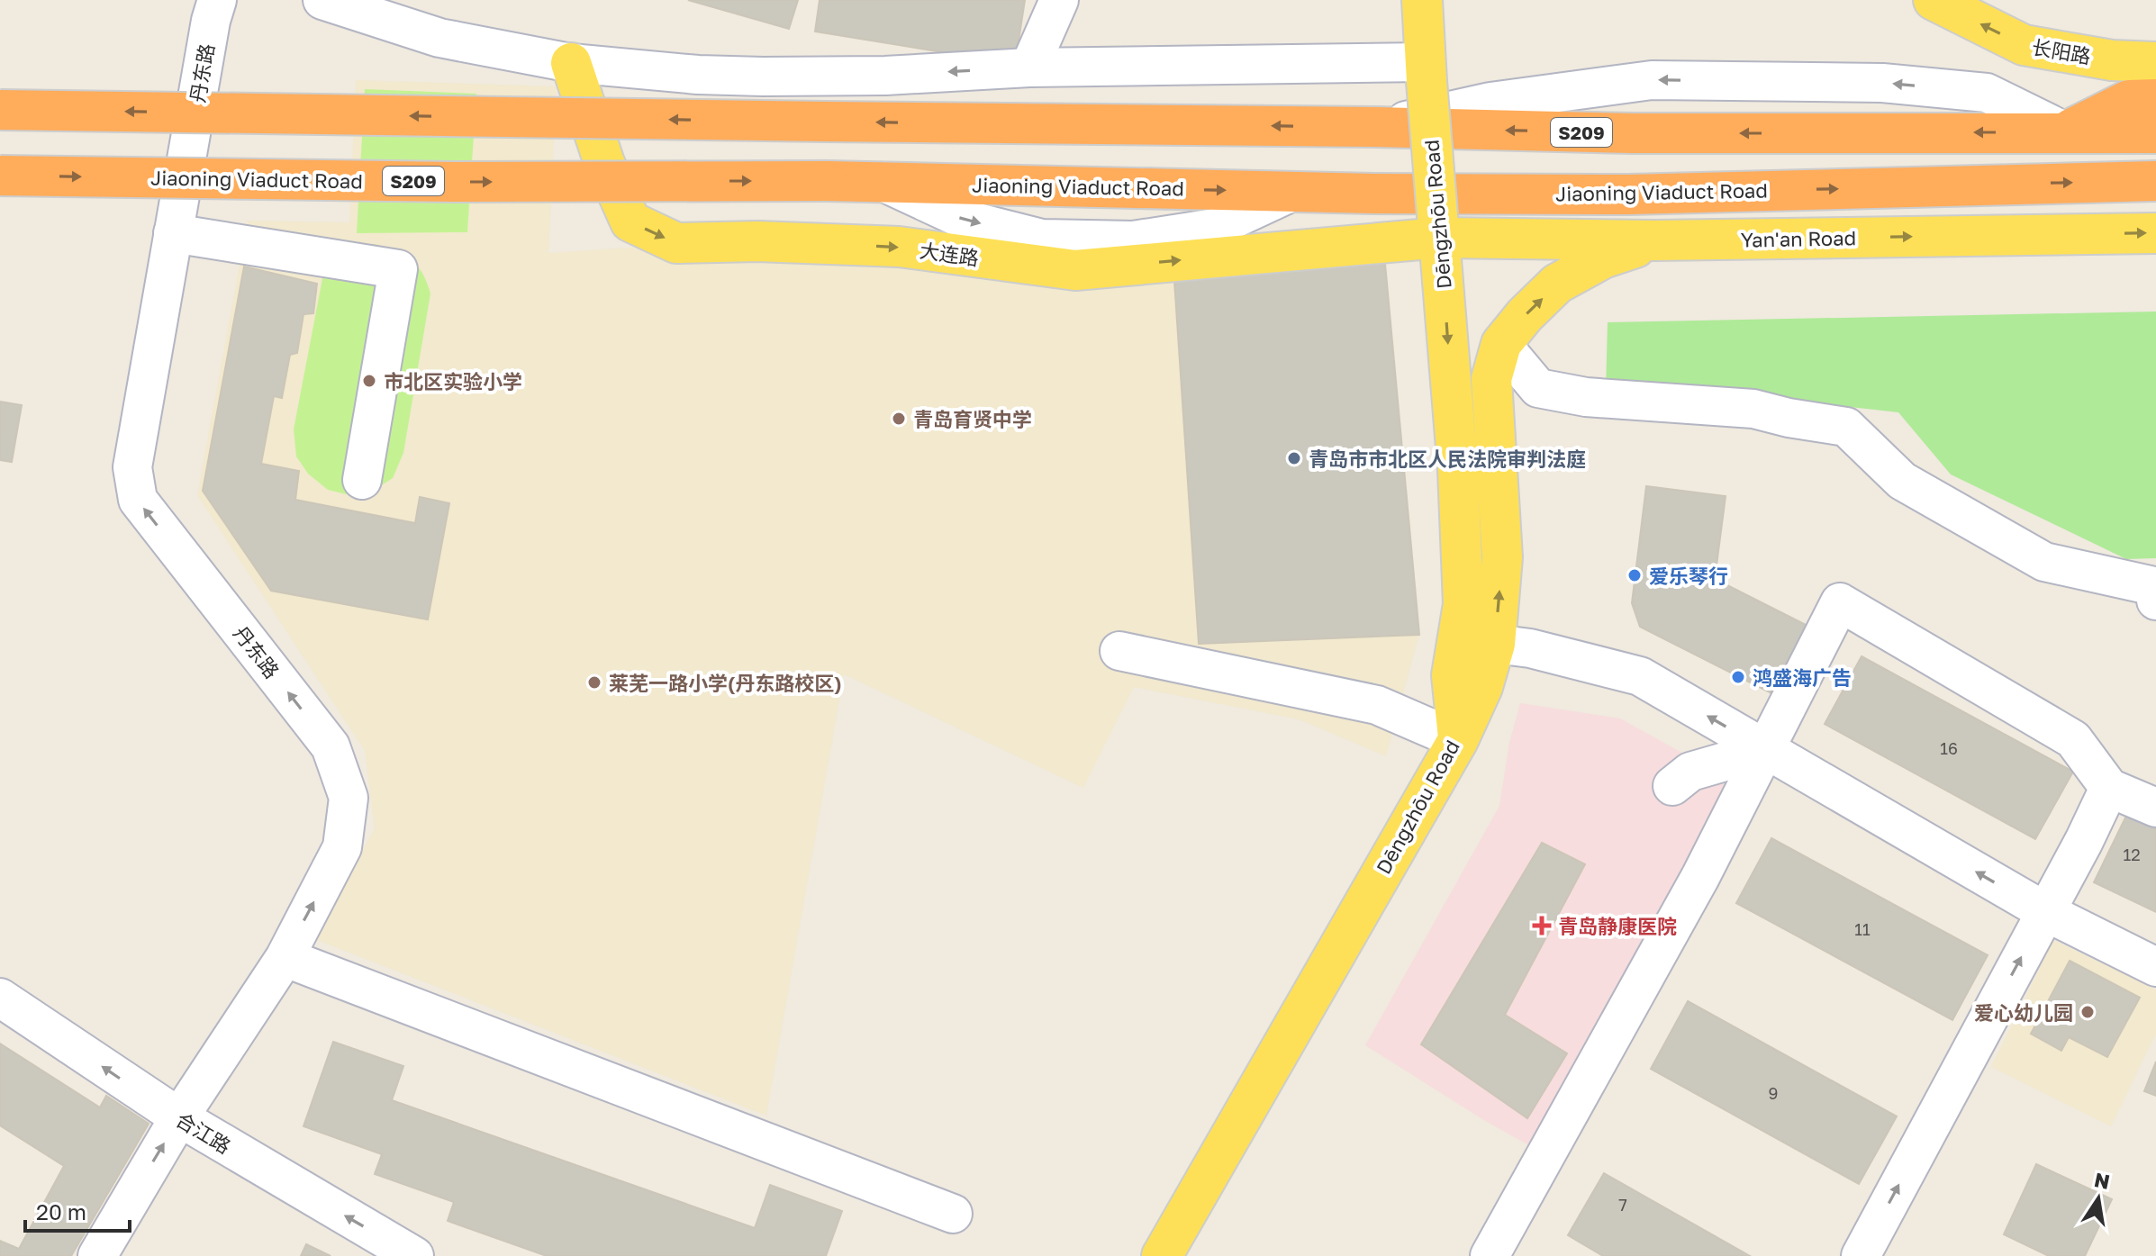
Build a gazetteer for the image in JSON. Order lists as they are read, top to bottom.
{
  "streets": {
    "highway": ["S209", "Jiaoning Viaduct Road"],
    "main road": [
      "长阳路",
      "Dēngzhōu Road",
      "Yan'an Road",
      "大连路"
    ],
    "street": ["丹东路", "合江路"]
  },
  "crossings": [
    ["丹东路", "合江路"],
    ["Dēngzhōu Road", "Yan'an Road"],
    ["Dēngzhōu Road", "大连路"],
    ["Yan'an Road", "大连路"]
  ],
  "one_way": [
    "长阳路",
    "丹东路",
    "Yan'an Road",
    "大连路"
  ],
  "places": {
    "other": [
      "市北区实验小学",
      "青岛育贤中学",
      "青岛市市北区人民法院审判法庭",
      "爱乐琴行",
      "鸿盛海广告",
      "莱芜一路小学(丹东路校区)",
      "爱心幼儿园"
    ],
    "health": ["青岛静康医院"]
  },
  "house_numbers": [
    "16",
    "12",
    "11",
    "9",
    "7"
  ],
  "scale_bar": "20 m",
  "north": "top"
}
